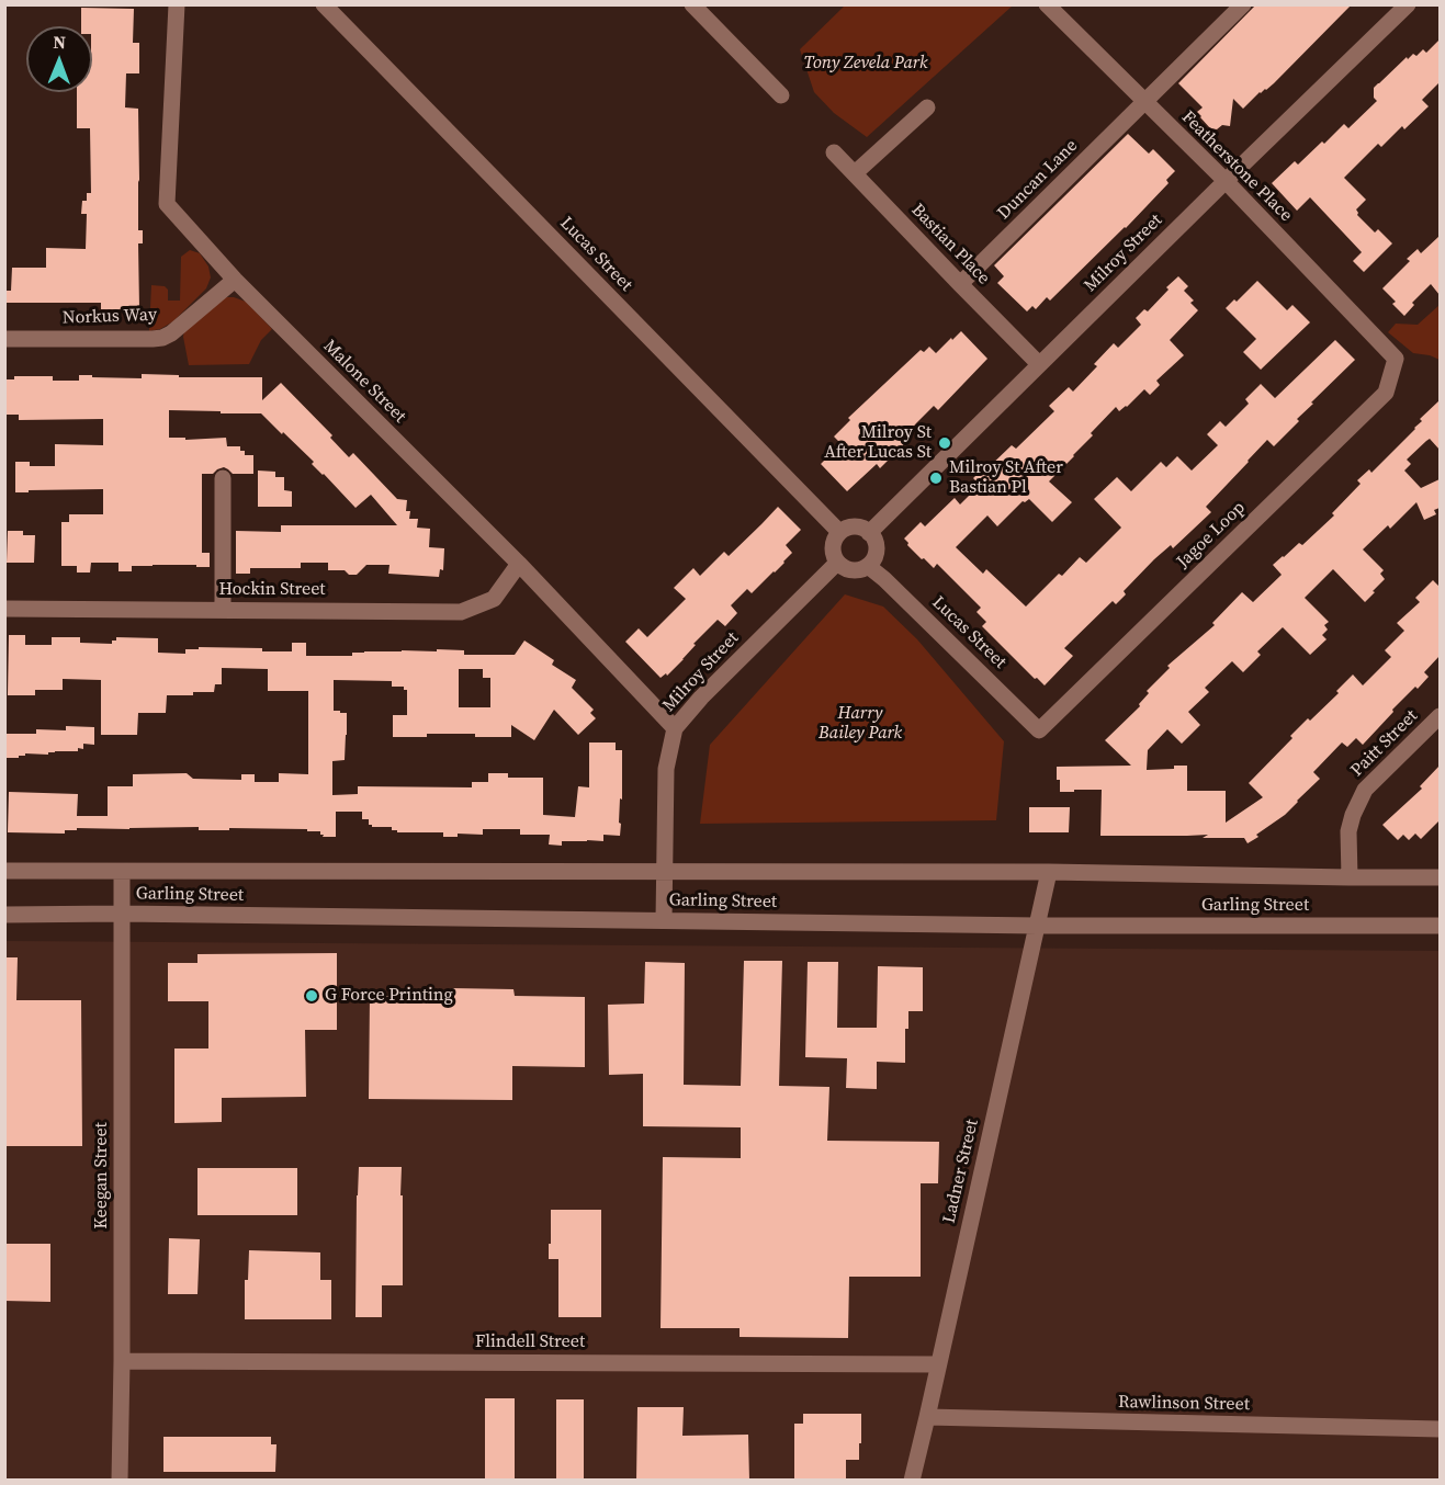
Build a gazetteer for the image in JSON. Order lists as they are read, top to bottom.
{
  "streets": {
    "street": [
      "Featherstone Place",
      "Duncan Lane",
      "Bastian Place",
      "Milroy Street",
      "Lucas Street",
      "Norkus Way",
      "Malone Street",
      "Jagoe Loop",
      "Hockin Street",
      "Paitt Street",
      "Garling Street",
      "Ladner Street",
      "Keegan Street",
      "Flindell Street",
      "Rawlinson Street"
    ]
  },
  "crossings": [
    ["Featherstone Place", "Duncan Lane"],
    ["Featherstone Place", "Milroy Street"],
    ["Featherstone Place", "Jagoe Loop"],
    ["Duncan Lane", "Bastian Place"],
    ["Bastian Place", "Milroy Street"],
    ["Milroy Street", "Lucas Street"],
    ["Milroy Street", "Malone Street"],
    ["Milroy Street", "Garling Street"],
    ["Lucas Street", "Jagoe Loop"],
    ["Norkus Way", "Malone Street"],
    ["Malone Street", "Hockin Street"],
    ["Paitt Street", "Garling Street"],
    ["Garling Street", "Ladner Street"],
    ["Garling Street", "Keegan Street"],
    ["Ladner Street", "Flindell Street"],
    ["Ladner Street", "Rawlinson Street"],
    ["Keegan Street", "Flindell Street"]
  ],
  "parks": ["Tony Zevela Park", "Harry Bailey Park"],
  "places": ["Milroy St After Lucas St", "Milroy St After Bastian Pl", "G Force Printing"],
  "north": "top"
}
